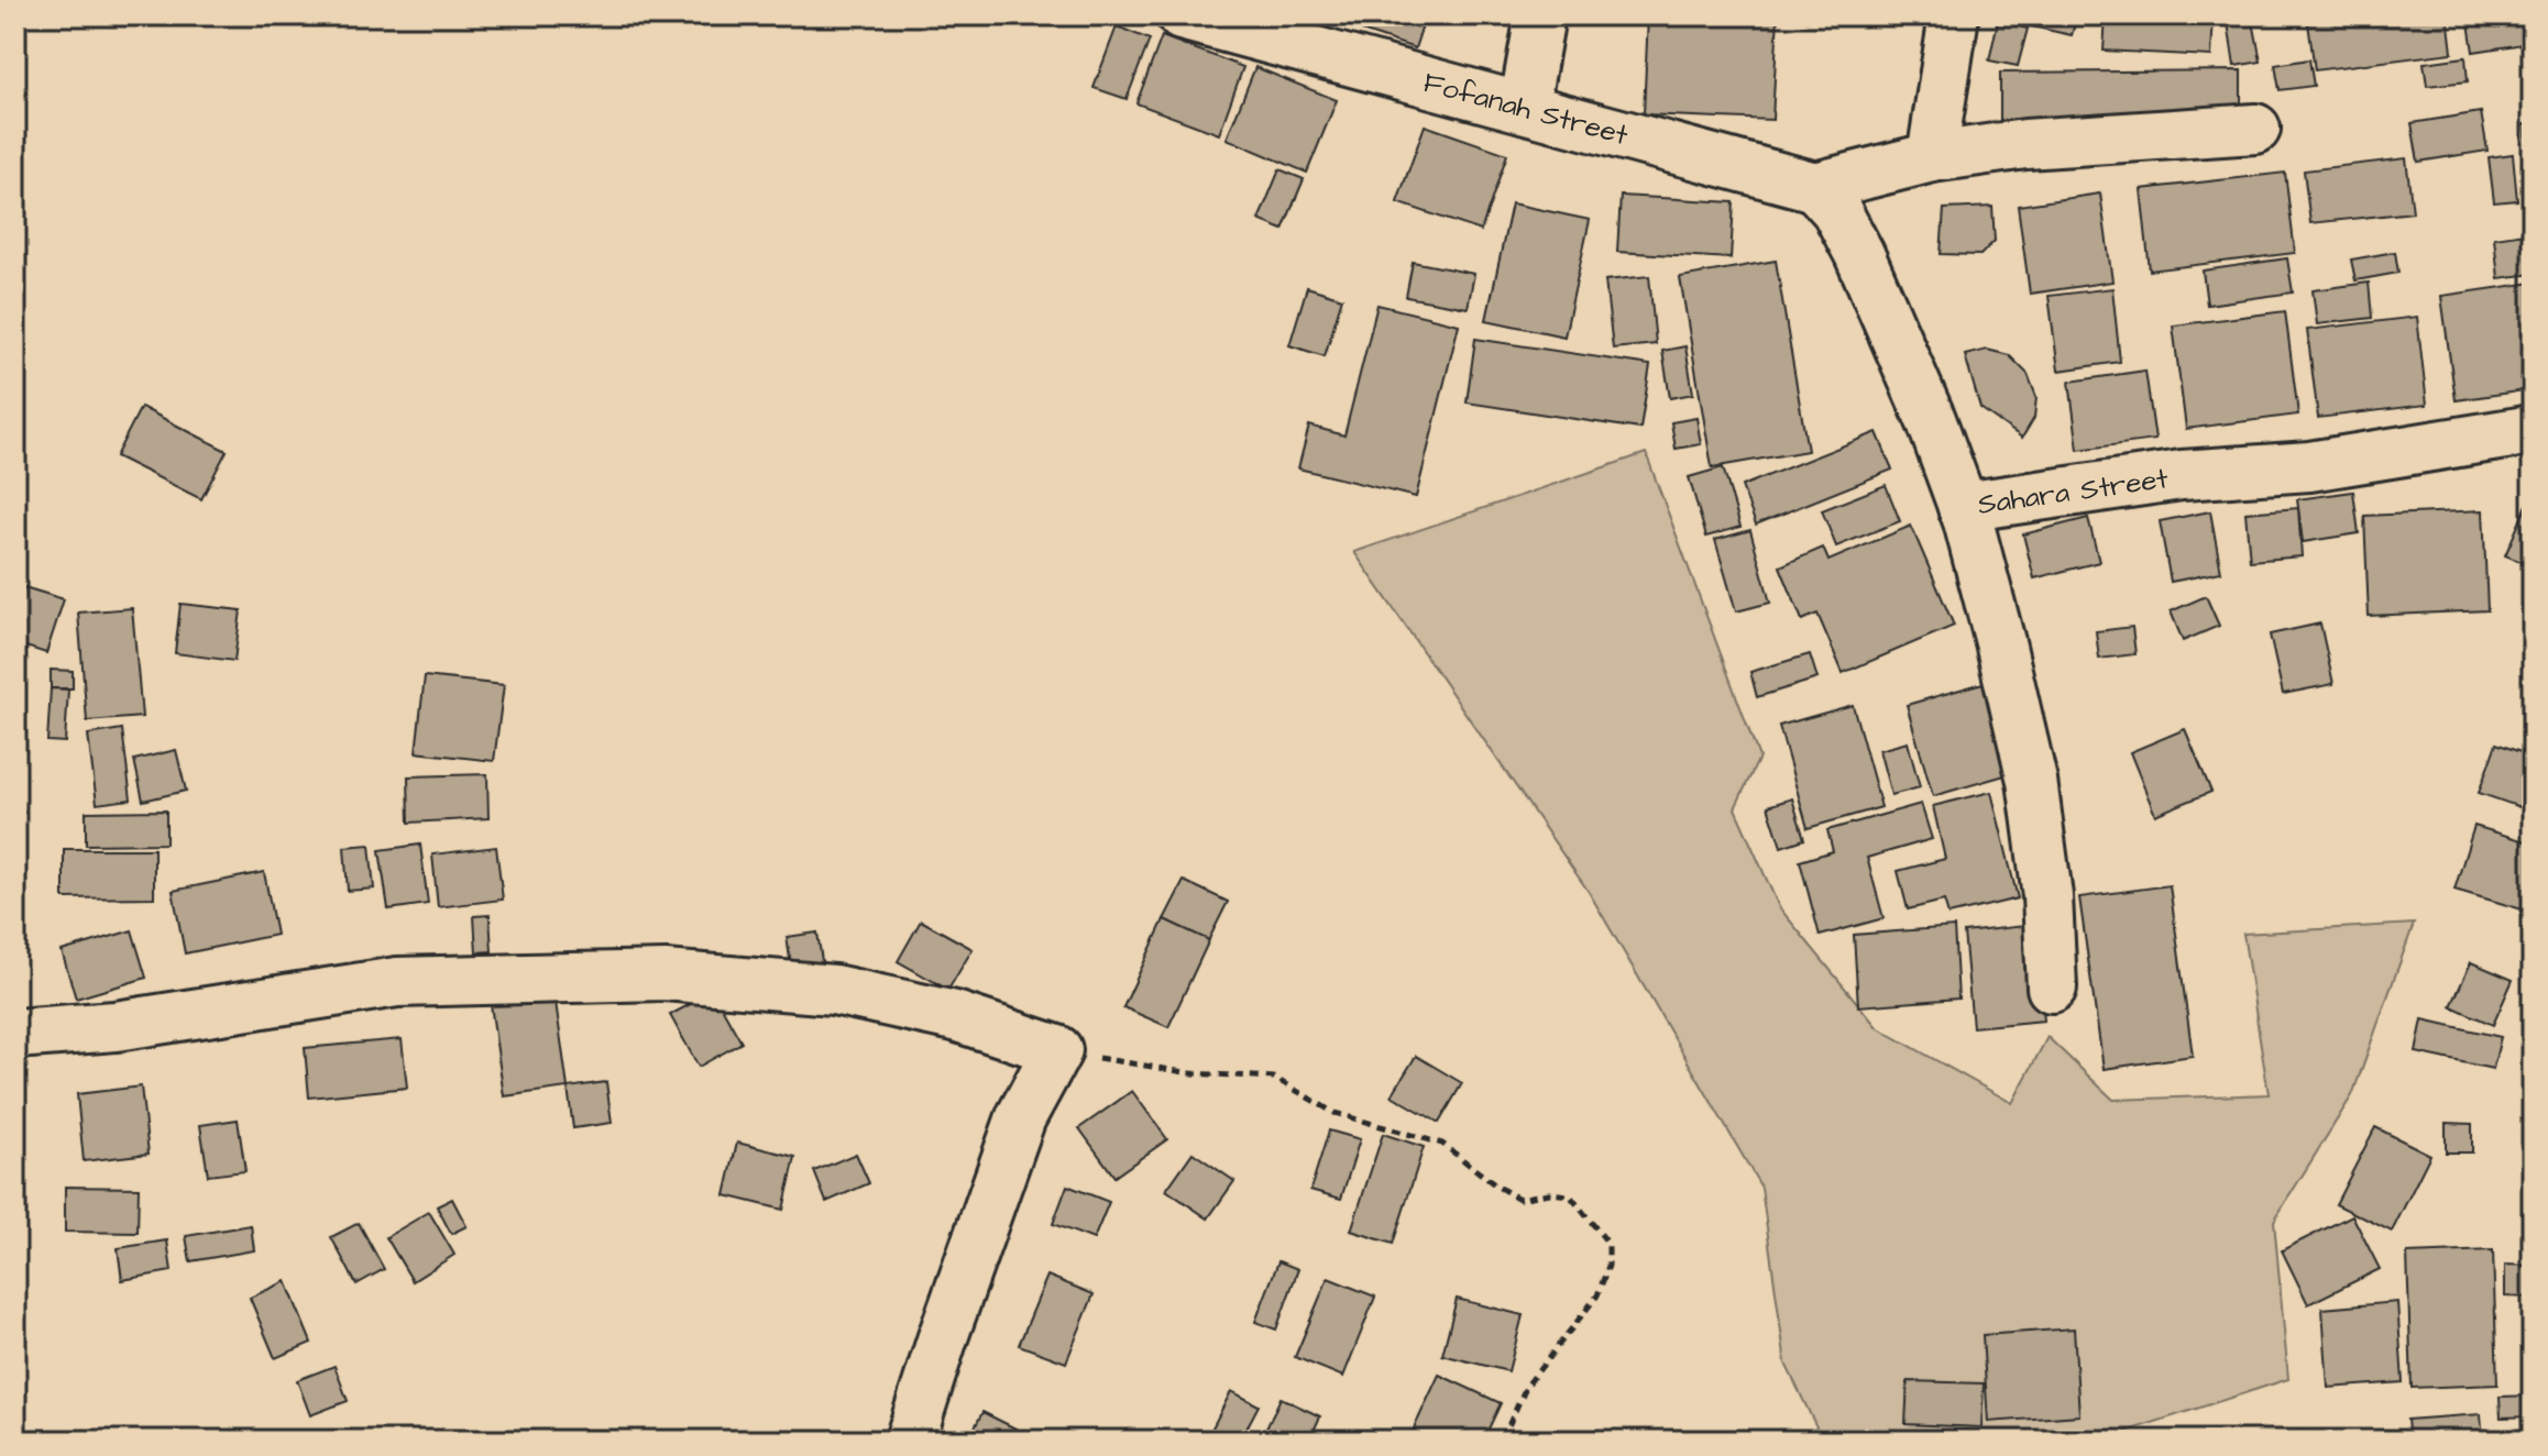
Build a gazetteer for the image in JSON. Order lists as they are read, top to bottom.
{
  "streets": {
    "street": ["Fofanah Street", "Sahara Street"]
  },
  "crossings": [
    ["Fofanah Street", "Sahara Street"]
  ]
}
